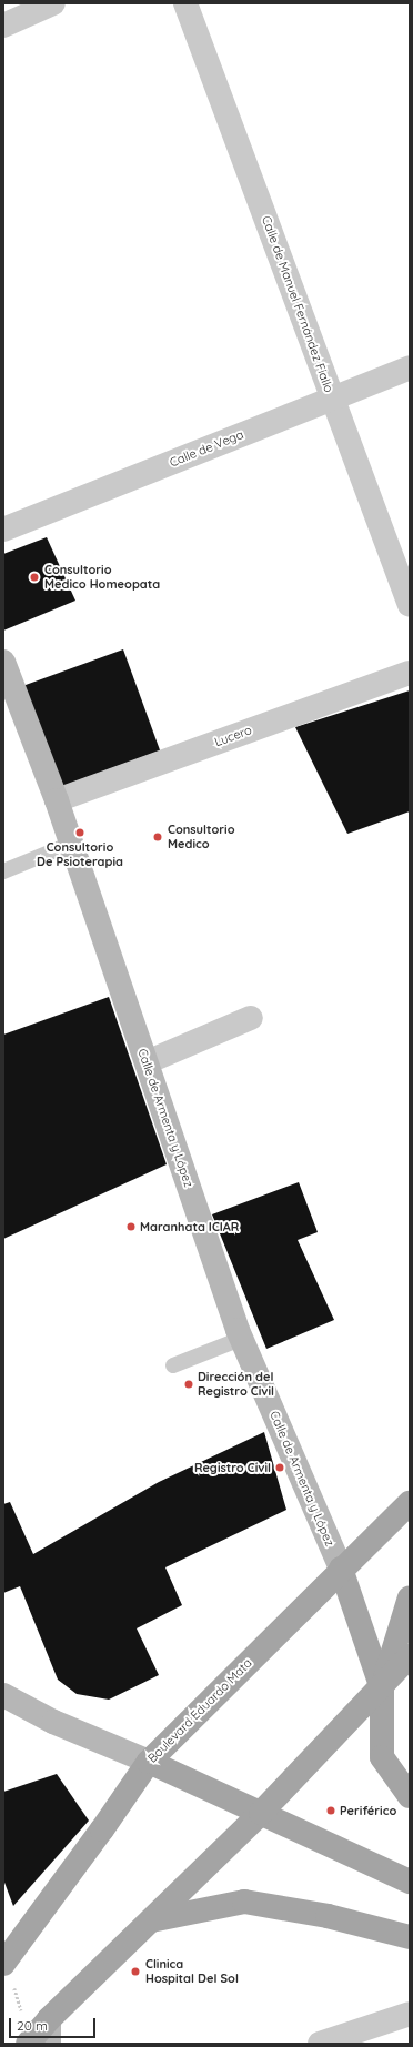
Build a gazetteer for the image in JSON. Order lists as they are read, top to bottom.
{
  "streets": {
    "main road": ["Boulevard Eduardo Mata"],
    "street": [
      "Calle de Manuel Fernández Fiallo",
      "Calle de Vega",
      "Lucero",
      "Calle de Armenta y López"
    ]
  },
  "crossings": [
    ["Calle de Manuel Fernández Fiallo", "Calle de Vega"],
    ["Lucero", "Calle de Armenta y López"],
    ["Calle de Armenta y López", "Boulevard Eduardo Mata"]
  ],
  "places": [
    "Consultorio Medico Homeopata",
    "Consultorio De Psioterapia",
    "Consultorio Medico",
    "Maranhata ICIAR",
    "Dirección del Registro Civil",
    "Registro Civil",
    "Periférico",
    "Clinica Hospital Del Sol"
  ],
  "scale_bar": "20 m"
}
